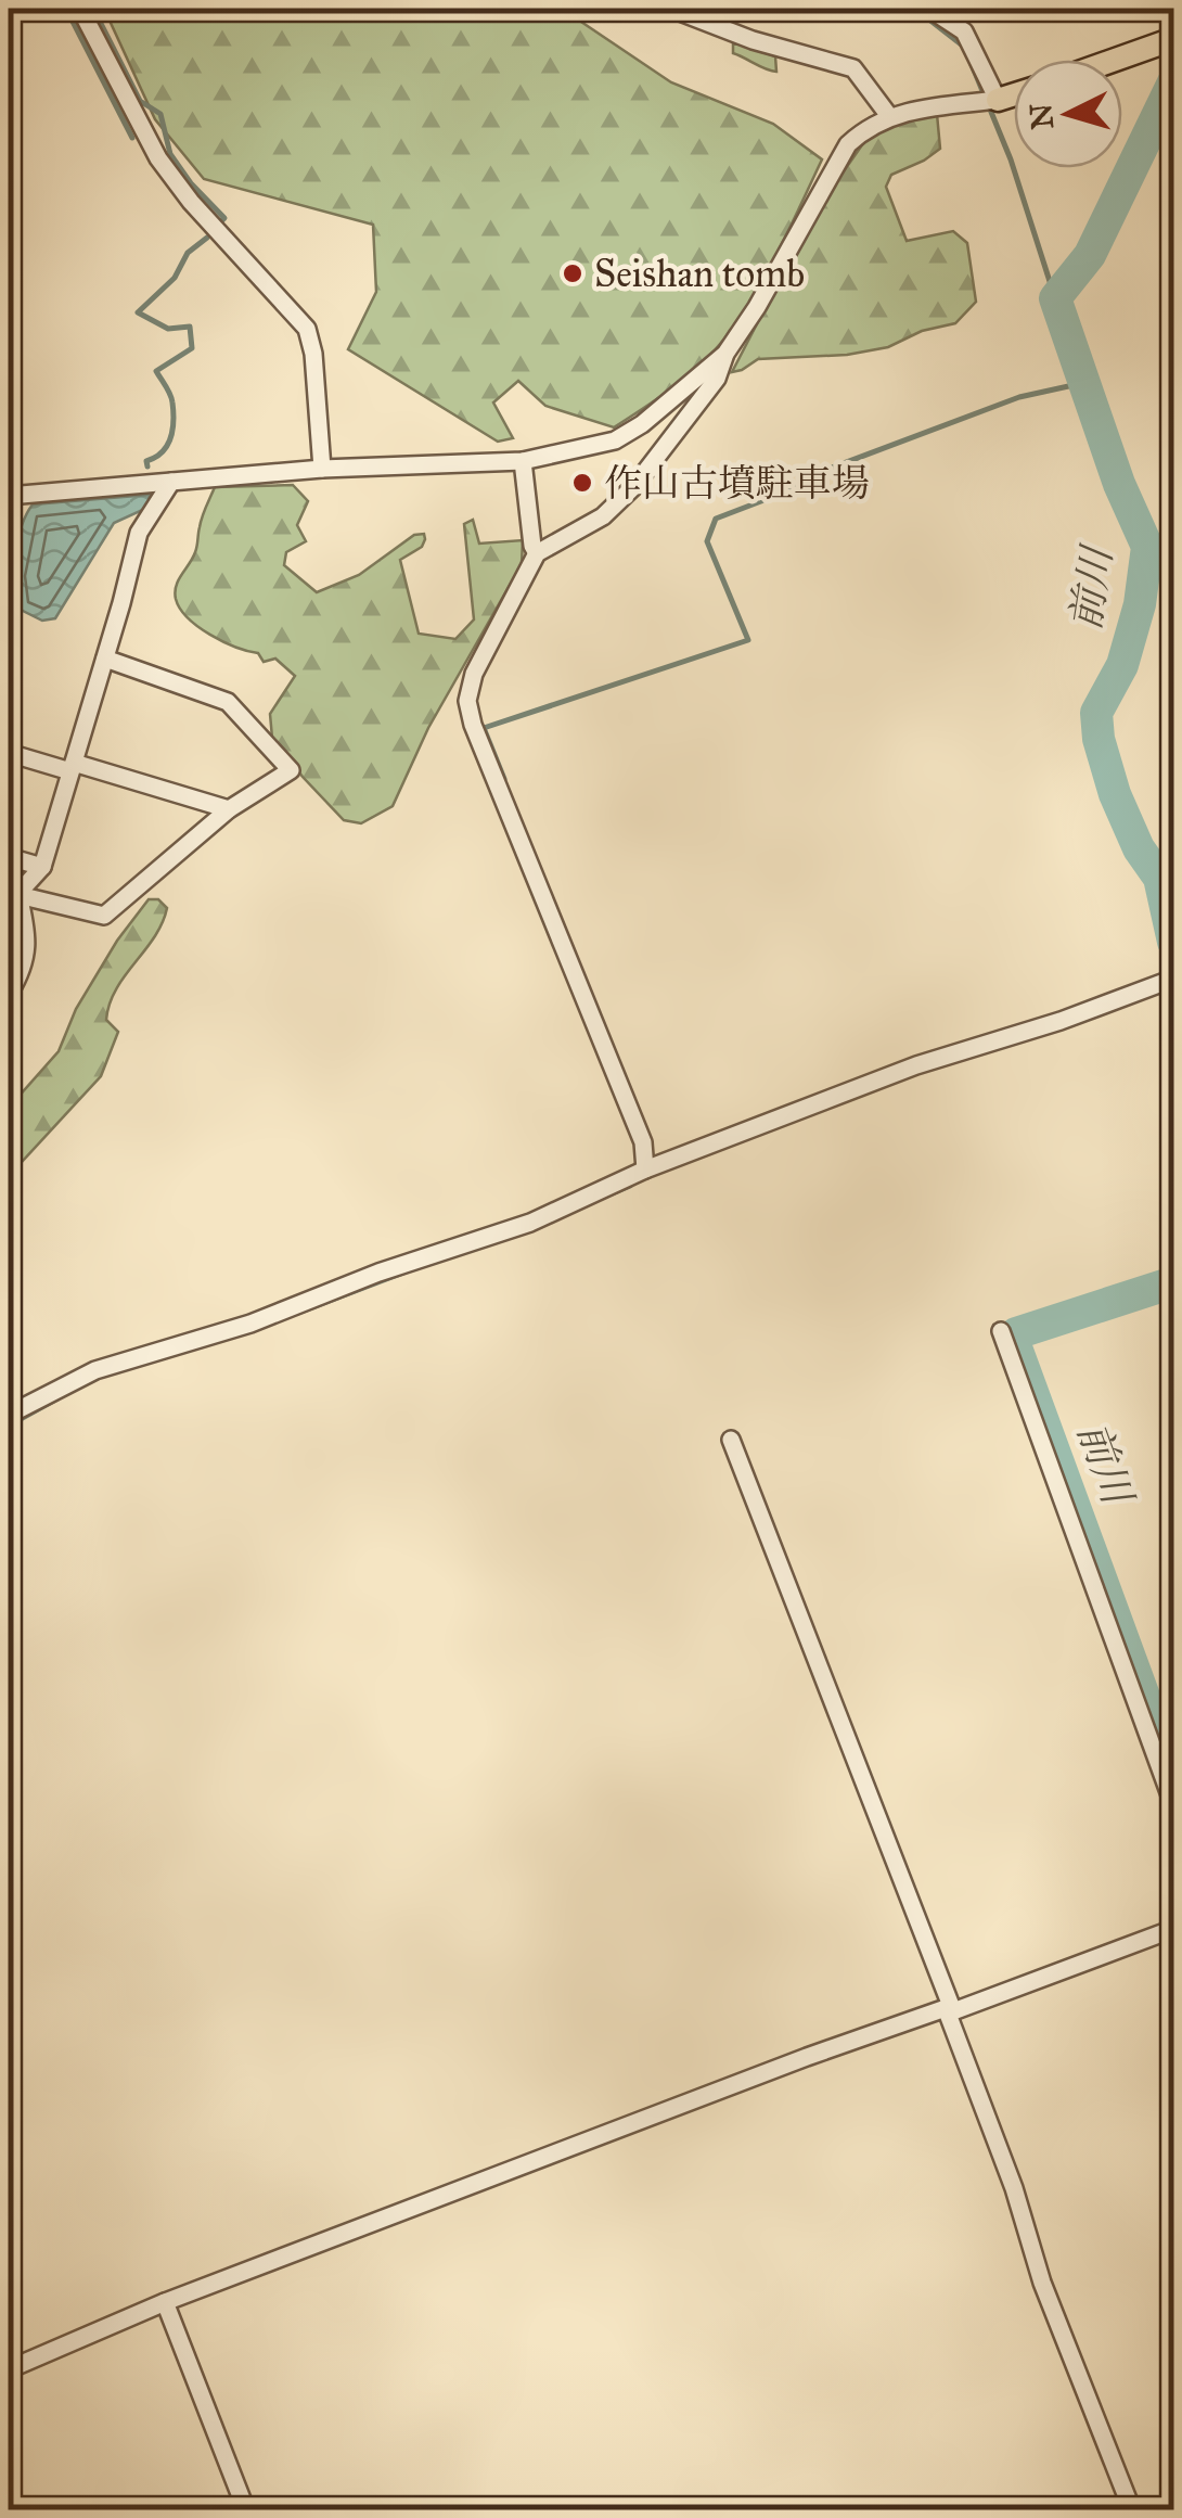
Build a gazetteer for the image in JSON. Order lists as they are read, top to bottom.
{
  "water": ["前川"],
  "places": ["Seishan tomb", "作山古墳駐車場"],
  "north": "left"
}
